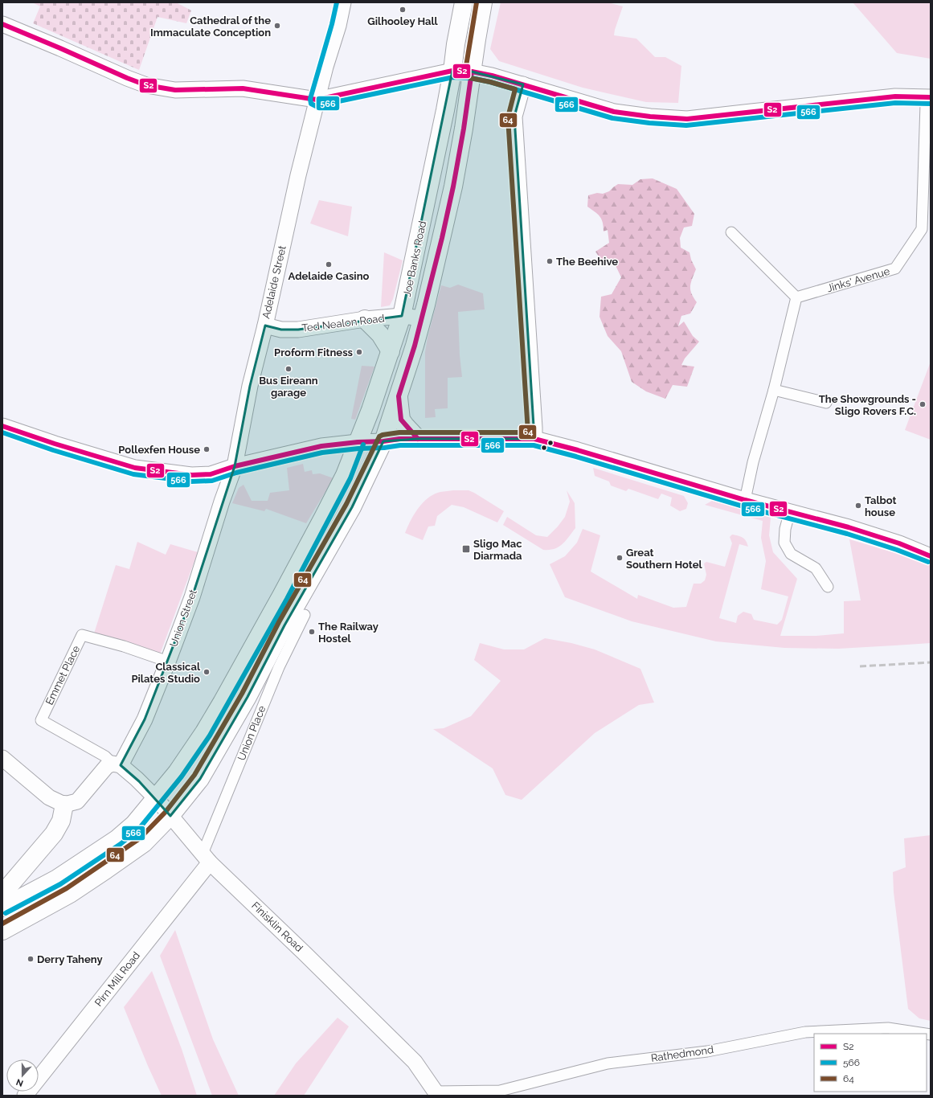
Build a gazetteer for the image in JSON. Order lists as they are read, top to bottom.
{
  "streets": {
    "highway": ["Joe Banks Road"],
    "street": [
      "Jinks' Avenue",
      "Adelaide Street",
      "Ted Nealon Road",
      "Union Street",
      "Emmet Place",
      "Union Place",
      "Finisklin Road",
      "Pirn Mill Road",
      "Rathedmond"
    ]
  },
  "crossings": [
    ["Joe Banks Road", "Ted Nealon Road"],
    ["Joe Banks Road", "Finisklin Road"],
    ["Adelaide Street", "Ted Nealon Road"],
    ["Adelaide Street", "Union Street"],
    ["Union Street", "Emmet Place"],
    ["Union Street", "Finisklin Road"],
    ["Emmet Place", "Finisklin Road"],
    ["Union Place", "Finisklin Road"],
    ["Union Place", "Pirn Mill Road"],
    ["Finisklin Road", "Pirn Mill Road"],
    ["Finisklin Road", "Rathedmond"]
  ],
  "places": {
    "other": [
      "Gilhooley Hall",
      "Cathedral of the Immaculate Conception",
      "The Beehive",
      "Adelaide Casino",
      "Proform Fitness",
      "Bus Eireann garage",
      "The Showgrounds - Sligo Rovers F.C.",
      "Pollexfen House",
      "Talbot house",
      "Great Southern Hotel",
      "The Railway Hostel",
      "Classical Pilates Studio",
      "Derry Taheny"
    ],
    "transit": ["Sligo Mac Diarmada"]
  },
  "lines": ["transit line 566", "transit line 64", "transit line S2"],
  "legend": ["S2", "566", "64"],
  "north": "bottom"
}
